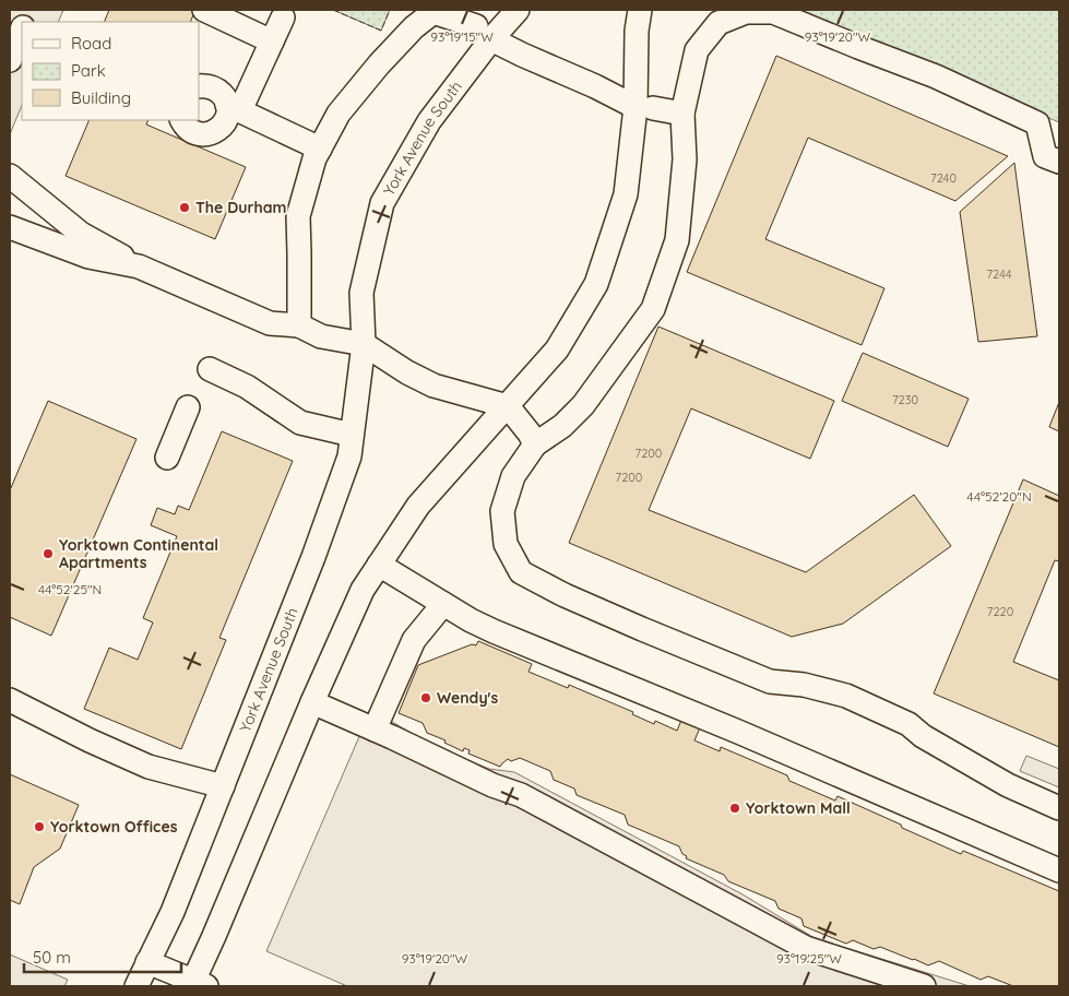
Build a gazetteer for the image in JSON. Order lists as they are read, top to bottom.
{
  "streets": {
    "street": ["York Avenue South"]
  },
  "places": [
    "The Durham",
    "Yorktown Continental Apartments",
    "Wendy's",
    "Yorktown Mall",
    "Yorktown Offices"
  ],
  "house_numbers": [
    "7240",
    "7244",
    "7230",
    "7200",
    "7200",
    "7220"
  ],
  "legend": ["Road", "Park", "Building"],
  "scale_bar": "50 m",
  "coordinates": [
    "93°19'15\"W",
    "93°19'20\"W",
    "44°52'20\"N",
    "44°52'25\"N",
    "93°19'25\"W"
  ]
}
